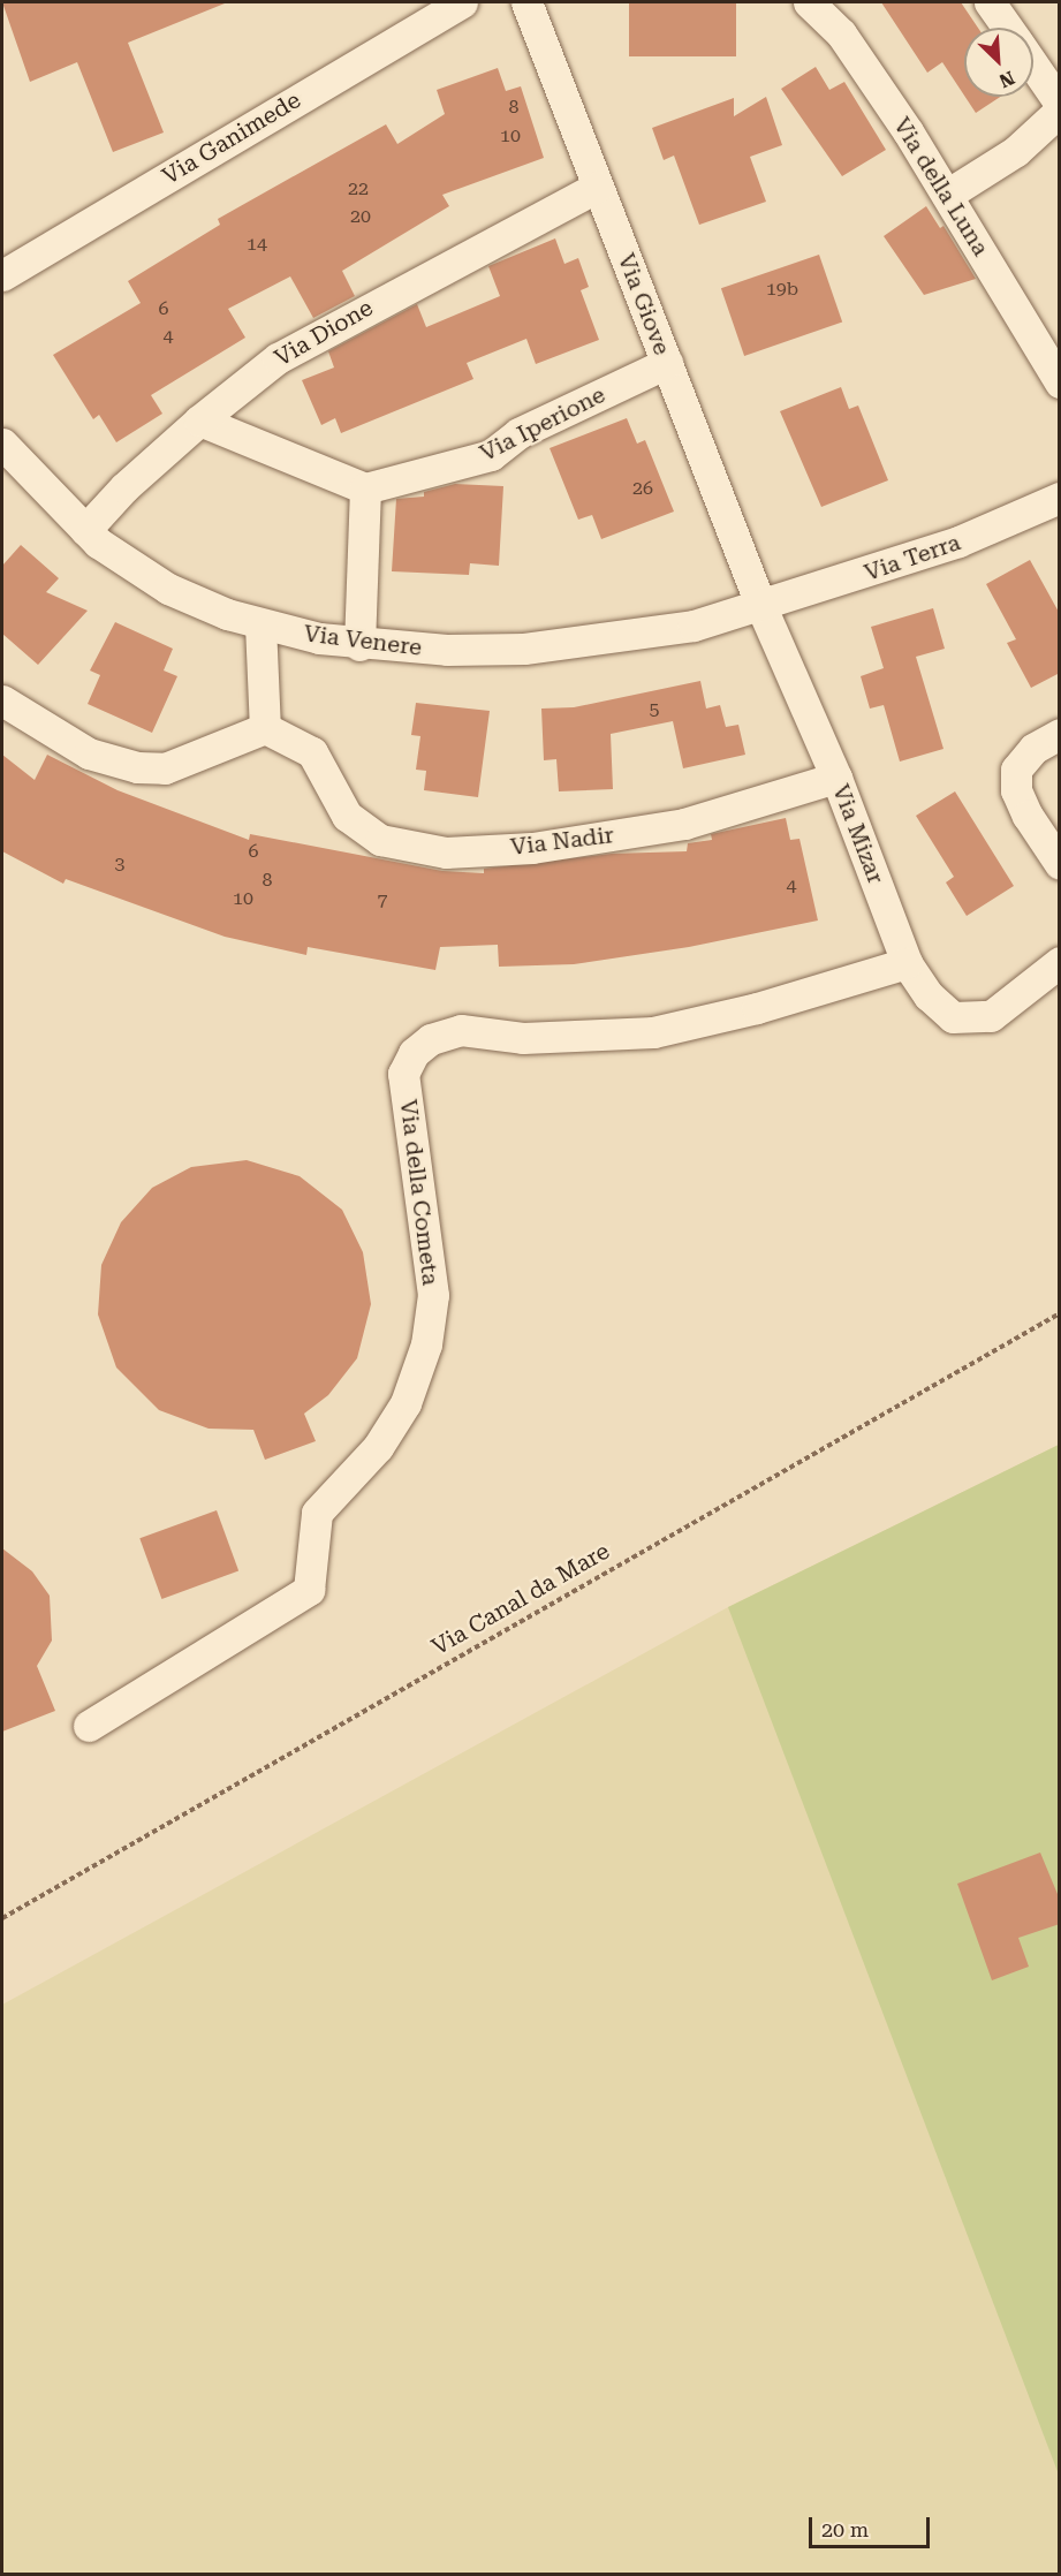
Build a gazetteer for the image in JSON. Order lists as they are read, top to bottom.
{
  "streets": {
    "street": [
      "Via Ganimede",
      "Via della Luna",
      "Via Giove",
      "Via Dione",
      "Via Iperione",
      "Via Terra",
      "Via Venere",
      "Via Mizar",
      "Via Nadir",
      "Via della Cometa"
    ],
    "path": ["Via Canal da Mare"]
  },
  "crossings": [
    ["Via Giove", "Via Dione"],
    ["Via Giove", "Via Iperione"],
    ["Via Giove", "Via Terra"],
    ["Via Giove", "Via Venere"],
    ["Via Giove", "Via Mizar"],
    ["Via Dione", "Via Venere"],
    ["Via Terra", "Via Venere"],
    ["Via Terra", "Via Mizar"],
    ["Via Venere", "Via Mizar"],
    ["Via Mizar", "Via Nadir"],
    ["Via Mizar", "Via della Cometa"]
  ],
  "house_numbers": [
    "8",
    "10",
    "22",
    "20",
    "14",
    "19b",
    "6",
    "4",
    "26",
    "5",
    "6",
    "3",
    "8",
    "4",
    "10",
    "7"
  ],
  "scale_bar": "20 m",
  "north": "bottom right"
}
